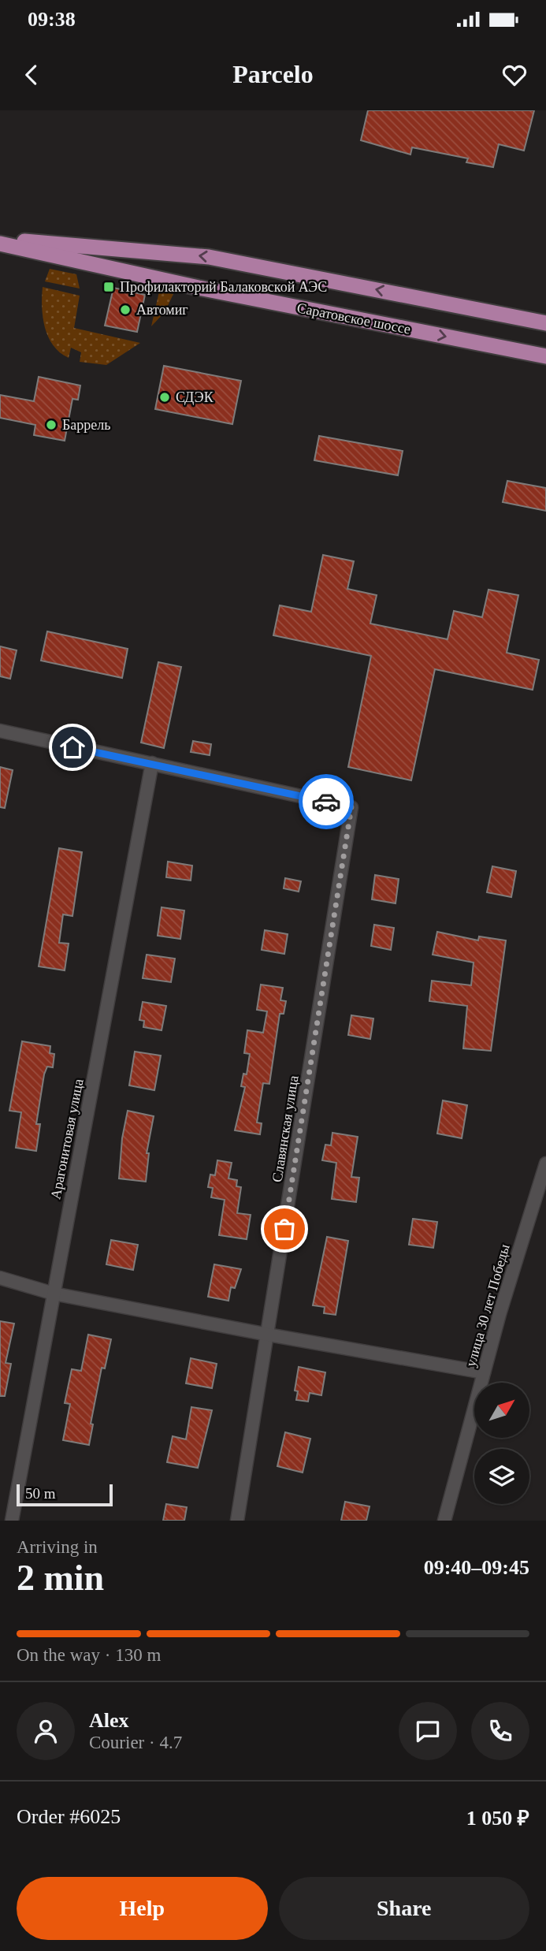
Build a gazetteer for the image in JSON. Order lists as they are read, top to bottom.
{
  "streets": {
    "main road": ["Саратовское шоссе"],
    "street": ["Славянская улица", "Арагонитовая улица", "улица 30 лет Победы"]
  },
  "crossings": [
    ["Славянская улица", "Арагонитовая улица"]
  ],
  "places": {
    "transit": ["Профилакторий Балаковской АЭС"],
    "other": ["Автомиг", "СДЭК", "Баррель"]
  },
  "scale_bar": "50 m",
  "north": "top right",
  "page": {
    "status": "09:38",
    "header": "Parcelo",
    "scale": "50 m",
    "heading": ["2 min", "Arriving in", "09:40–09:45"],
    "panel": [
      "Alex",
      "Courier · 4.7",
      "Order #6025",
      "1 050 ₽"
    ],
    "bar": "On the way · 130 m",
    "buttons": ["Help", "Share"]
  }
}
